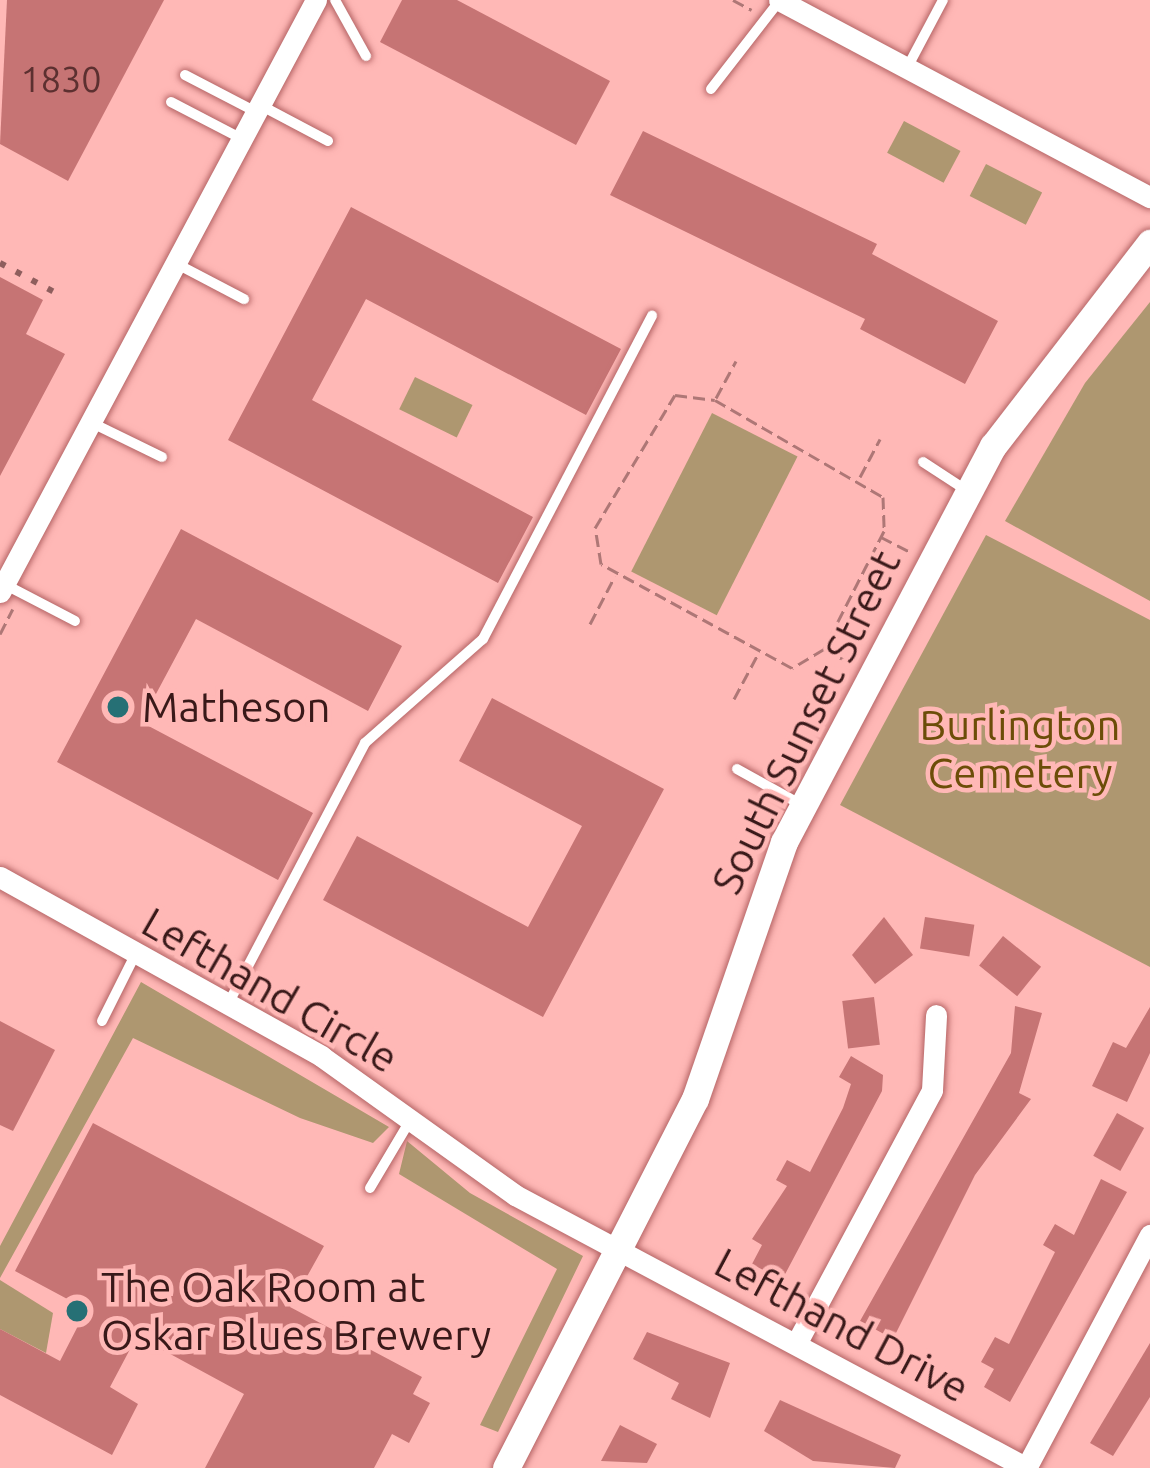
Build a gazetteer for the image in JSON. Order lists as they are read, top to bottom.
{
  "streets": {
    "street": ["South Sunset Street", "Lefthand Circle", "Lefthand Drive"]
  },
  "crossings": [
    ["South Sunset Street", "Lefthand Circle"],
    ["South Sunset Street", "Lefthand Drive"],
    ["Lefthand Circle", "Lefthand Drive"]
  ],
  "parks": ["Burlington Cemetery"],
  "places": ["Matheson", "The Oak Room at Oskar Blues Brewery"],
  "house_numbers": ["1830"]
}
